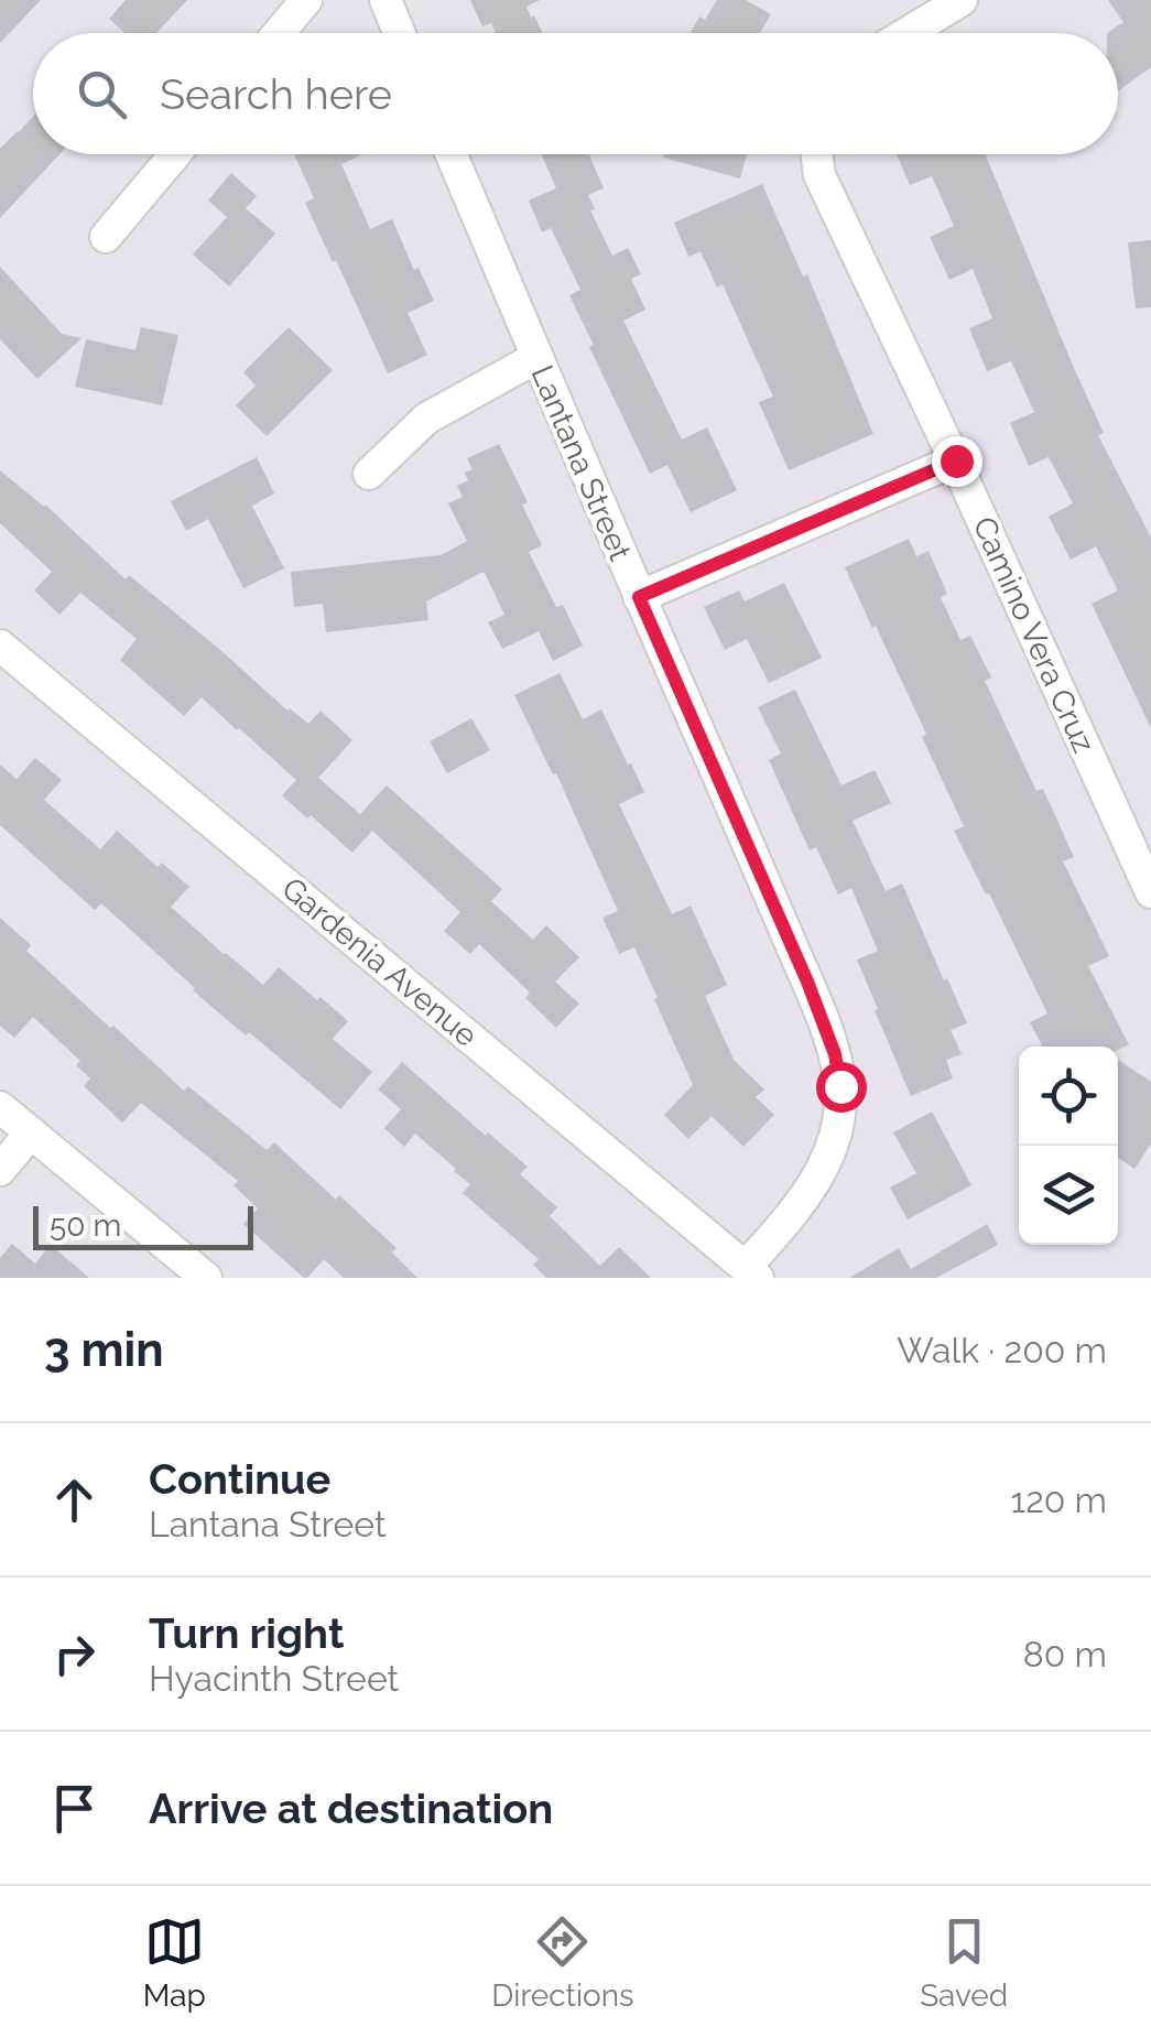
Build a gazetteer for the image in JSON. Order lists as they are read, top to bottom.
{
  "streets": {
    "street": ["Lantana Street", "Camino Vera Cruz", "Gardenia Avenue"]
  },
  "crossings": [
    ["Lantana Street", "Gardenia Avenue"]
  ],
  "scale_bar": "50 m",
  "page": {
    "search": "Search here",
    "scale": "50 m",
    "heading": ["3 min", "Walk · 200 m"],
    "list": [
      ["Continue", "Lantana Street", "120 m"],
      ["Turn right", "Hyacinth Street", "80 m"],
      "Arrive at destination"
    ],
    "nav": ["Map", "Directions", "Saved"]
  }
}
